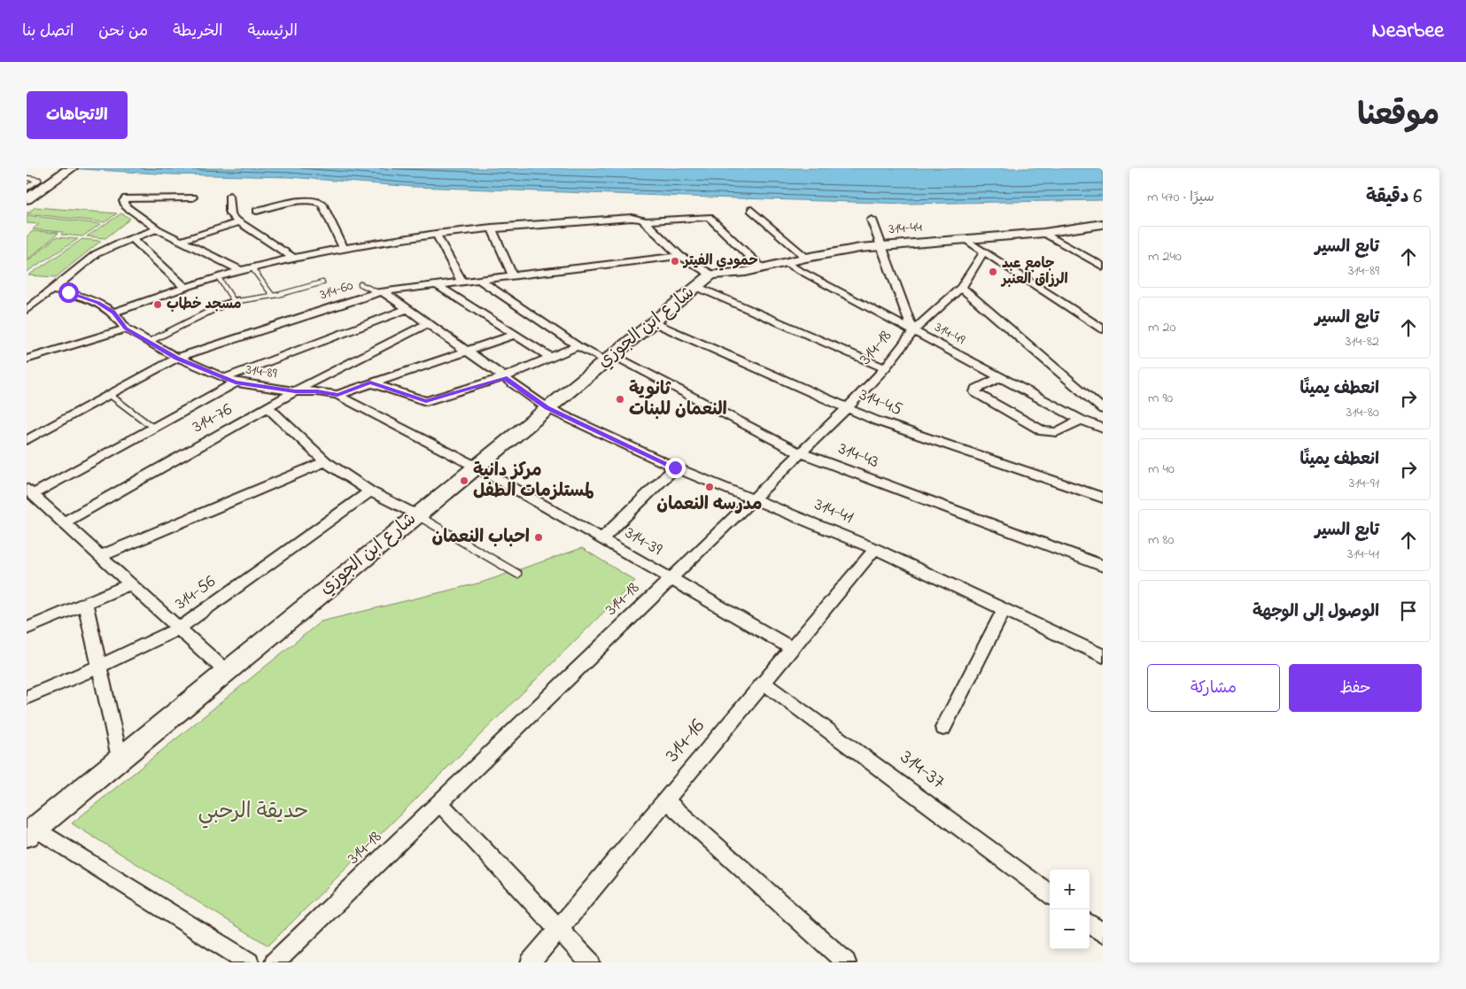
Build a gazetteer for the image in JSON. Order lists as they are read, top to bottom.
{
  "streets": {
    "street": [
      "314-44",
      "314-60",
      "شارع ابن الجوزي",
      "314-49",
      "314-18",
      "314-89",
      "314-45",
      "314-76",
      "314-43",
      "314-41",
      "314-39",
      "314-56",
      "314-16",
      "314-37"
    ]
  },
  "crossings": [
    ["314-44", "شارع ابن الجوزي"],
    ["314-44", "314-49"],
    ["314-60", "314-89"],
    ["314-60", "314-43"],
    ["314-60", "314-41"],
    ["شارع ابن الجوزي", "314-89"],
    ["شارع ابن الجوزي", "314-45"],
    ["شارع ابن الجوزي", "314-43"],
    ["شارع ابن الجوزي", "314-41"],
    ["شارع ابن الجوزي", "314-39"],
    ["314-49", "314-18"],
    ["314-18", "314-45"],
    ["314-18", "314-43"],
    ["314-18", "314-41"],
    ["314-18", "314-39"],
    ["314-89", "314-76"],
    ["314-89", "314-39"],
    ["314-76", "314-41"],
    ["314-41", "314-16"],
    ["314-39", "314-16"],
    ["314-16", "314-37"]
  ],
  "parks": ["حديقة الرحبي"],
  "places": [
    "حمودي الفيتر",
    "جامع عبد الرزاق العنبر",
    "مسجد خطاب",
    "ثانوية النعمان للبنات",
    "مركز دانية لمستلزمات الطفل",
    "مدرسه النعمان",
    "احباب النعمان"
  ],
  "page": {
    "header": "Nearbee",
    "nav": [
      "الرئيسية",
      "الخريطة",
      "من نحن",
      "اتصل بنا"
    ],
    "title": "موقعنا",
    "buttons": [
      "الاتجاهات",
      ["حفظ", "مشاركة"]
    ],
    "heading": ["6 دقيقة", "سيرًا · 470 m"],
    "list": [
      ["تابع السير", "314-89", "240 m"],
      ["تابع السير", "314-82", "20 m"],
      ["انعطف يمينًا", "314-80", "90 m"],
      ["انعطف يمينًا", "314-91", "40 m"],
      ["تابع السير", "314-41", "80 m"],
      "الوصول إلى الوجهة"
    ],
    "map_buttons": ["+", "−"]
  }
}
